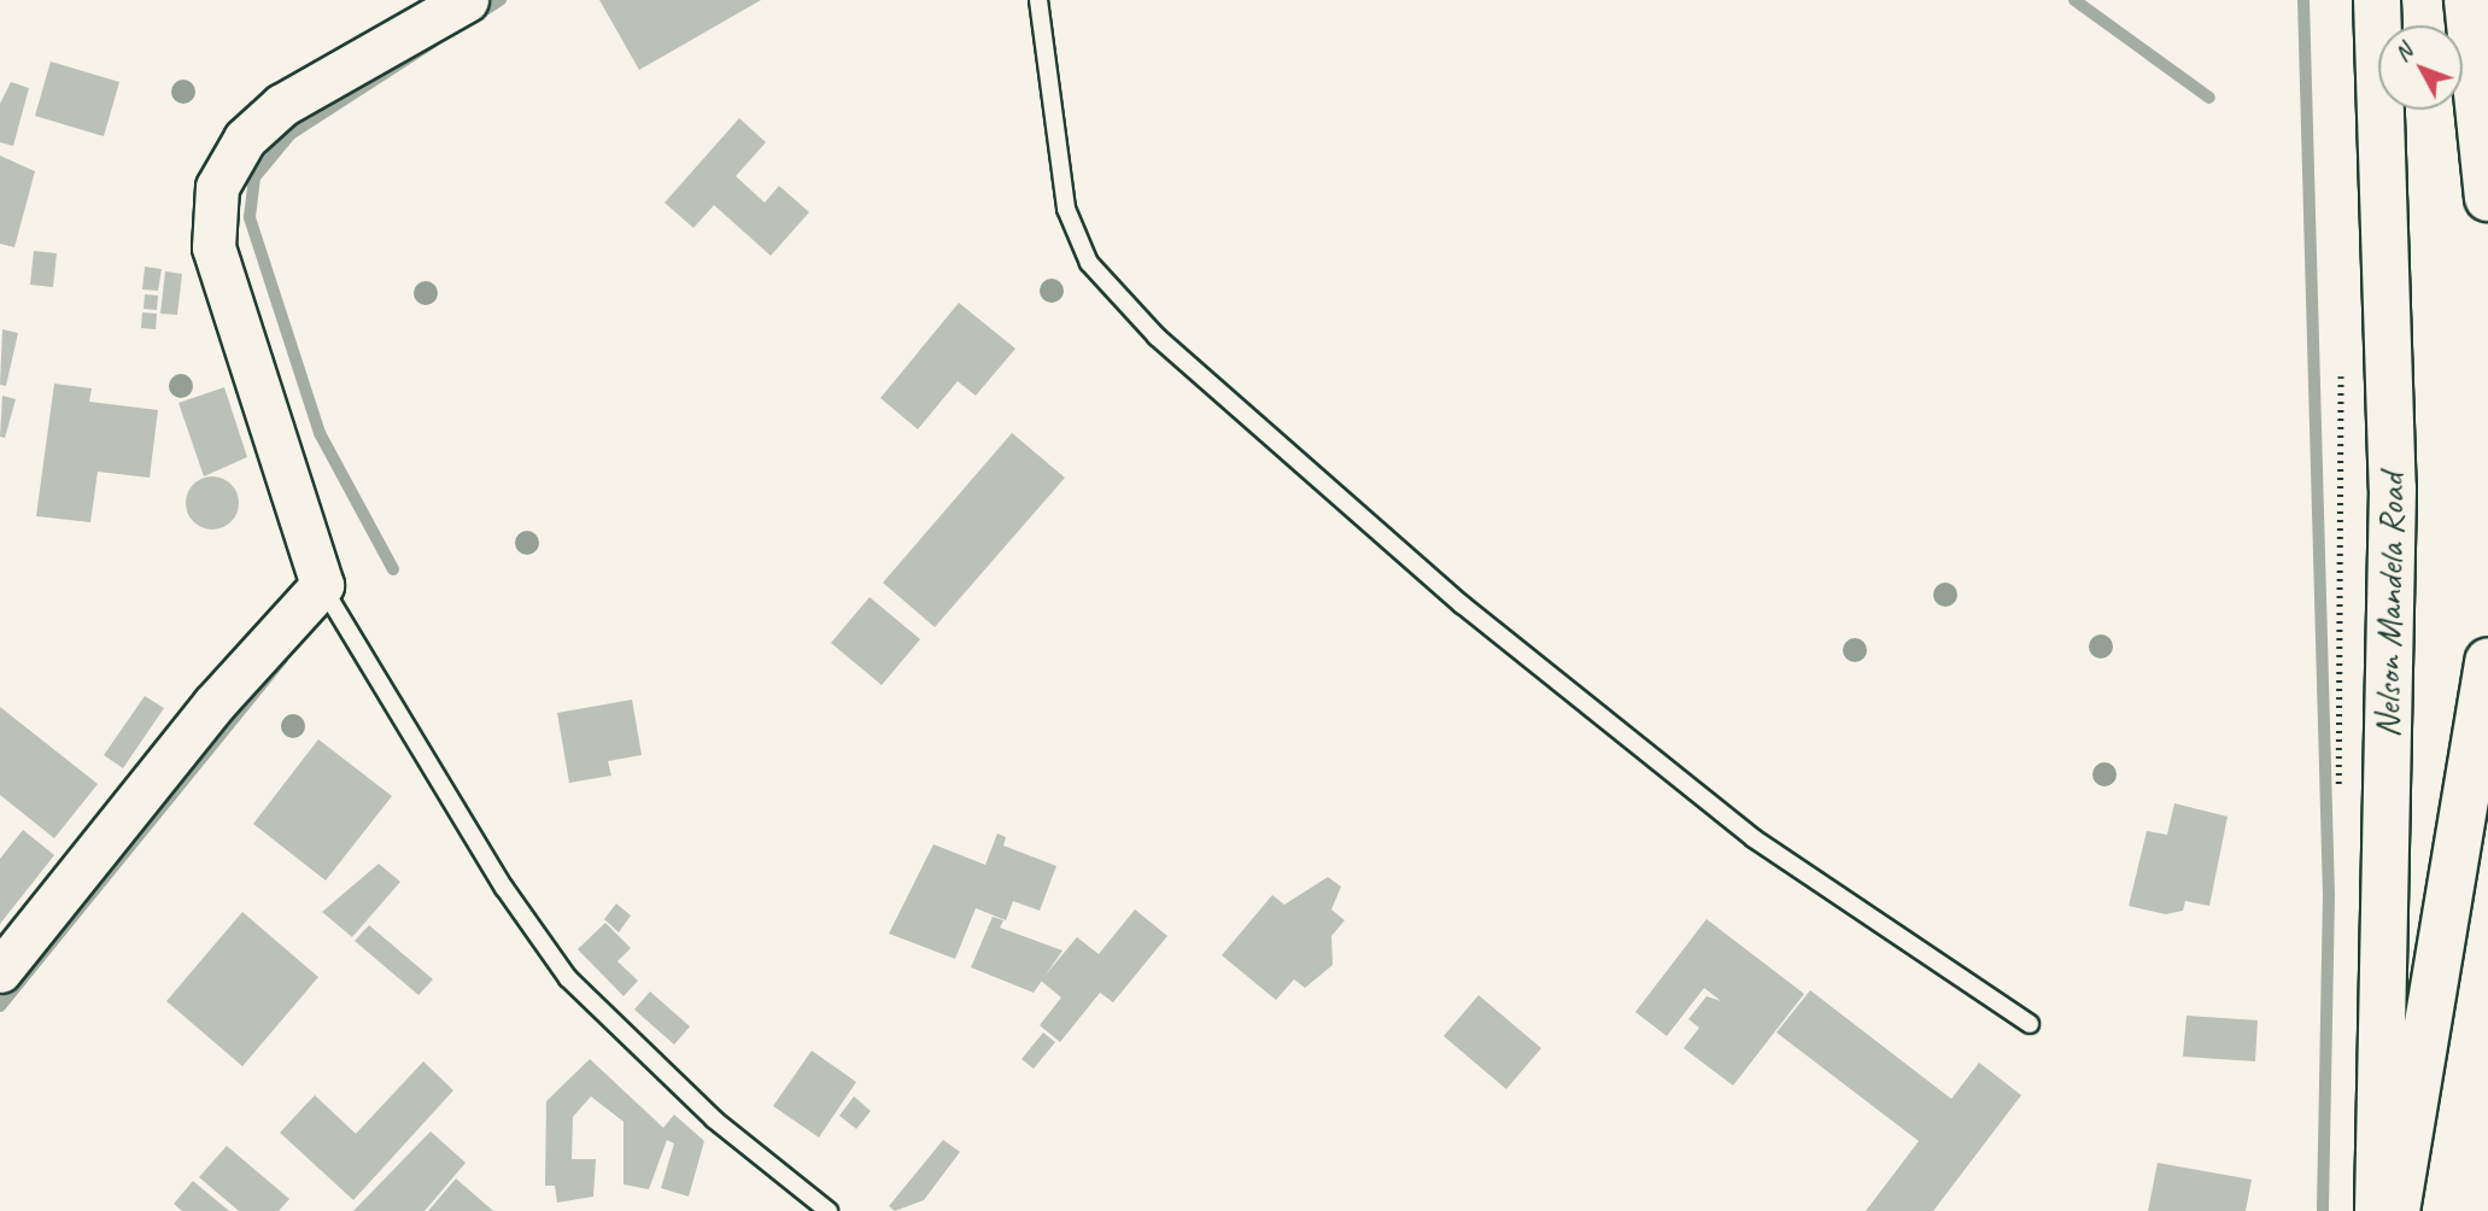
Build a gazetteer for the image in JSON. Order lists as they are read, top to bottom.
{
  "streets": {
    "main road": ["Nelson Mandela Road"]
  },
  "north": "top left"
}
